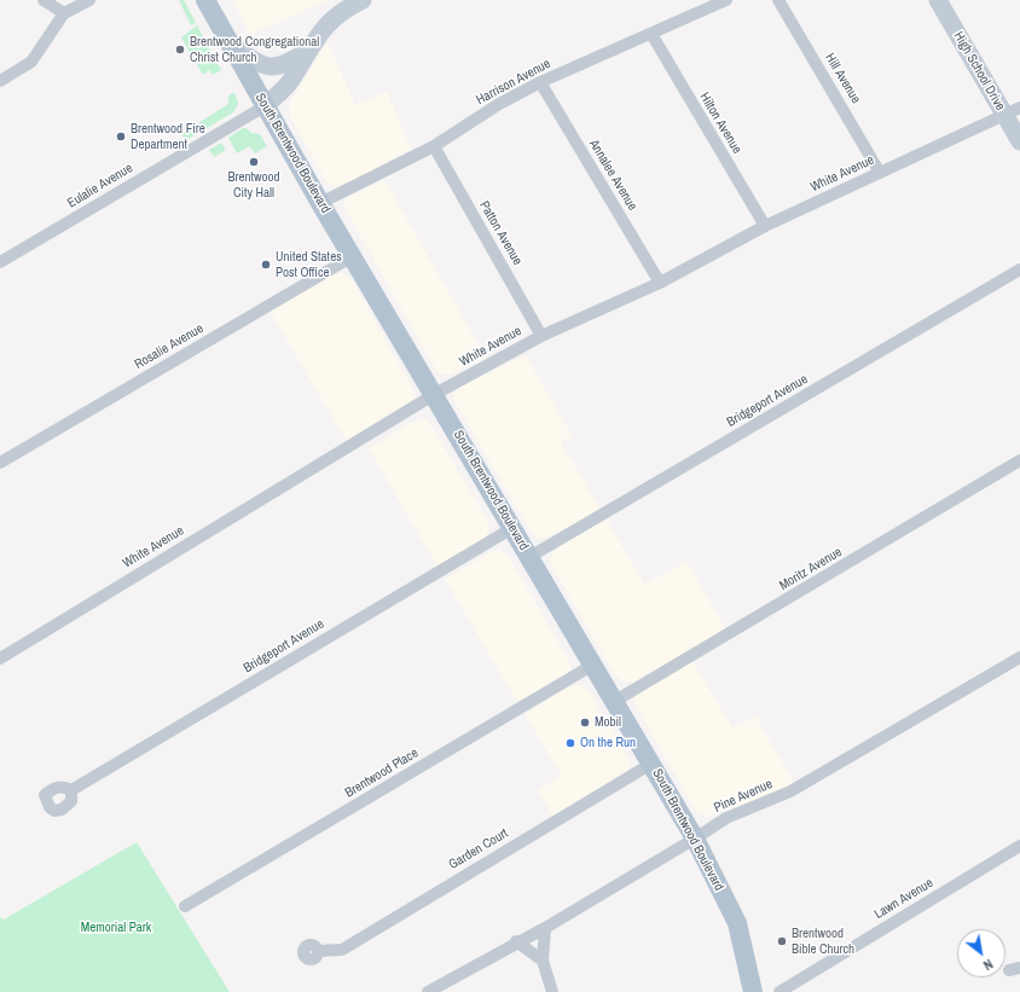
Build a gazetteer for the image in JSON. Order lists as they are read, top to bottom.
{
  "streets": {
    "main road": ["South Brentwood Boulevard"],
    "street": [
      "High School Drive",
      "Hill Avenue",
      "Harrison Avenue",
      "Hilton Avenue",
      "White Avenue",
      "Annalee Avenue",
      "Eulalie Avenue",
      "Patton Avenue",
      "Rosalie Avenue",
      "Bridgeport Avenue",
      "Moritz Avenue",
      "Brentwood Place",
      "Pine Avenue",
      "Garden Court",
      "Lawn Avenue"
    ]
  },
  "crossings": [
    ["High School Drive", "White Avenue"],
    ["Hill Avenue", "White Avenue"],
    ["Harrison Avenue", "Hilton Avenue"],
    ["Harrison Avenue", "South Brentwood Boulevard"],
    ["Harrison Avenue", "Annalee Avenue"],
    ["Harrison Avenue", "Patton Avenue"],
    ["Hilton Avenue", "White Avenue"],
    ["South Brentwood Boulevard", "White Avenue"],
    ["South Brentwood Boulevard", "Eulalie Avenue"],
    ["South Brentwood Boulevard", "Rosalie Avenue"],
    ["South Brentwood Boulevard", "Bridgeport Avenue"],
    ["South Brentwood Boulevard", "Moritz Avenue"],
    ["South Brentwood Boulevard", "Brentwood Place"],
    ["South Brentwood Boulevard", "Pine Avenue"],
    ["South Brentwood Boulevard", "Garden Court"],
    ["White Avenue", "Annalee Avenue"],
    ["White Avenue", "Patton Avenue"]
  ],
  "parks": ["Memorial Park"],
  "places": [
    "Brentwood Congregational Christ Church",
    "Brentwood Fire Department",
    "Brentwood City Hall",
    "United States Post Office",
    "Mobil",
    "On the Run",
    "Brentwood Bible Church"
  ],
  "north": "bottom right"
}
